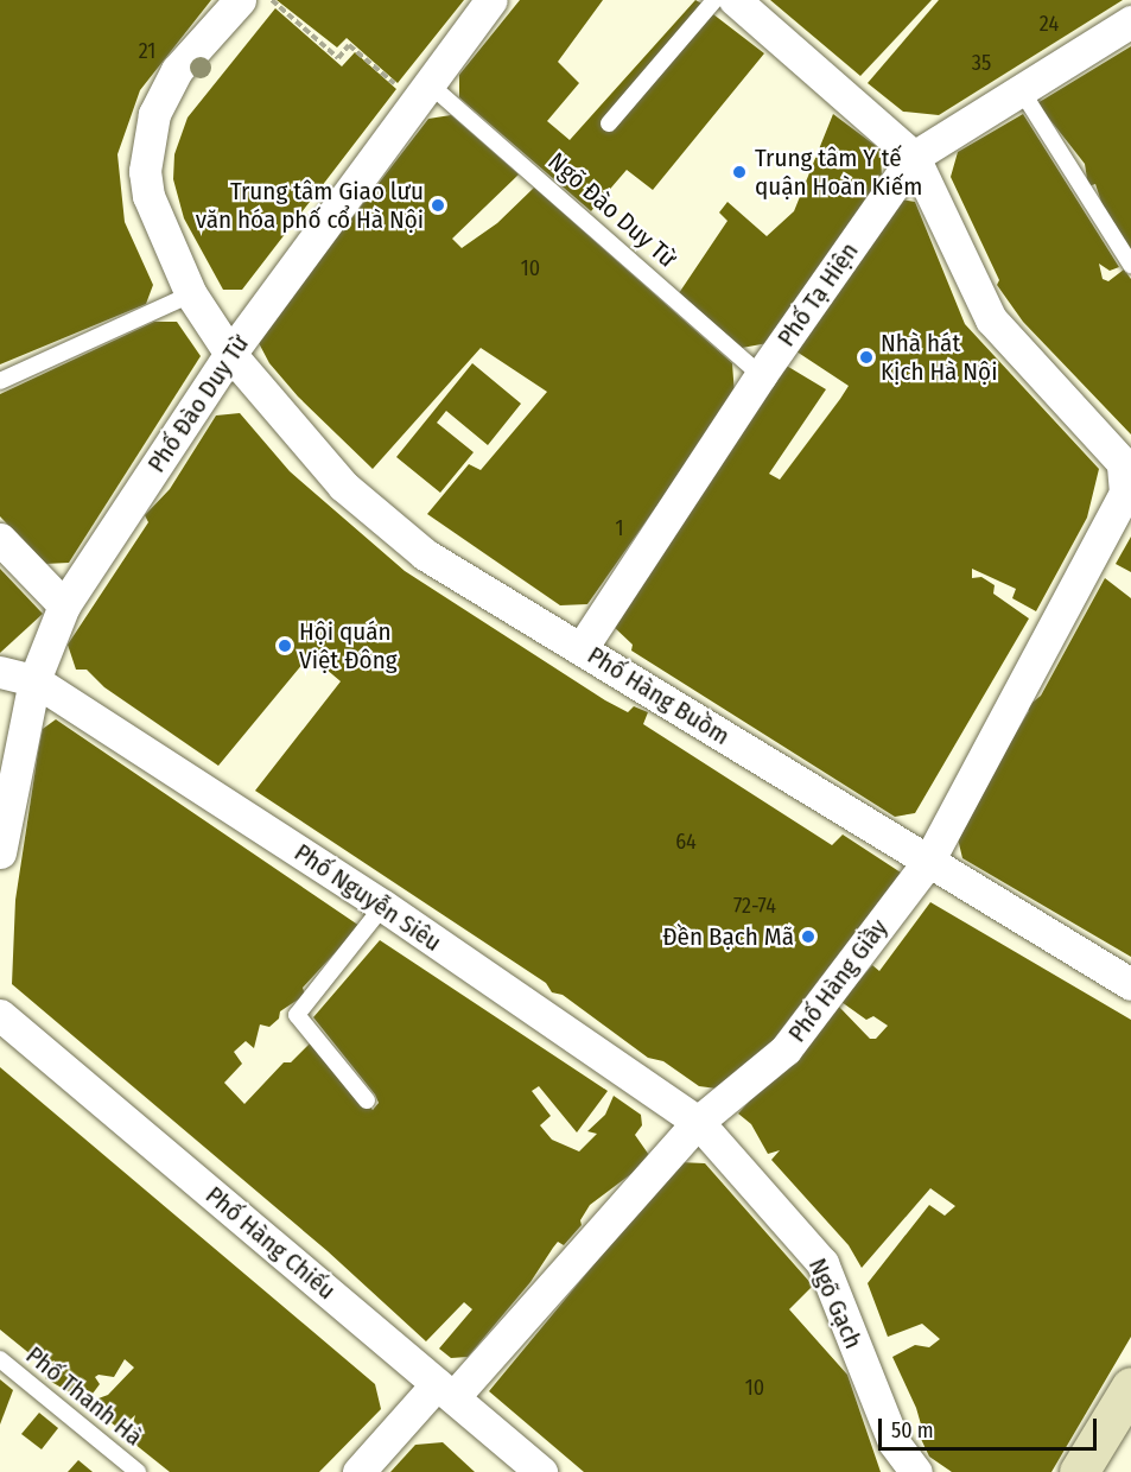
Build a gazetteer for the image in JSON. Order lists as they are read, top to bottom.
{
  "streets": {
    "street": [
      "Phố Tạ Hiện",
      "Phố Đào Duy Từ",
      "Phố Hàng Buồm",
      "Phố Nguyễn Siêu",
      "Phố Hàng Giầy",
      "Phố Hàng Chiếu",
      "Ngõ Gạch"
    ],
    "lane": ["Ngõ Đào Duy Từ", "Phố Thanh Hà"]
  },
  "crossings": [
    ["Ngõ Đào Duy Từ", "Phố Tạ Hiện"],
    ["Ngõ Đào Duy Từ", "Phố Đào Duy Từ"],
    ["Phố Tạ Hiện", "Phố Hàng Buồm"],
    ["Phố Đào Duy Từ", "Phố Hàng Buồm"],
    ["Phố Đào Duy Từ", "Phố Nguyễn Siêu"],
    ["Phố Hàng Buồm", "Phố Hàng Giầy"],
    ["Phố Nguyễn Siêu", "Phố Hàng Giầy"],
    ["Phố Nguyễn Siêu", "Ngõ Gạch"],
    ["Phố Hàng Giầy", "Phố Hàng Chiếu"],
    ["Phố Hàng Giầy", "Ngõ Gạch"]
  ],
  "places": [
    "Trung tâm Y tế quận Hoàn Kiếm",
    "Trung tâm Giao lưu văn hóa phố cổ Hà Nội",
    "Nhà hát Kịch Hà Nội",
    "Hội quán Việt Đông",
    "Đền Bạch Mã"
  ],
  "house_numbers": [
    "24",
    "21",
    "35",
    "10",
    "1",
    "64",
    "72-74",
    "10"
  ],
  "scale_bar": "50 m"
}
